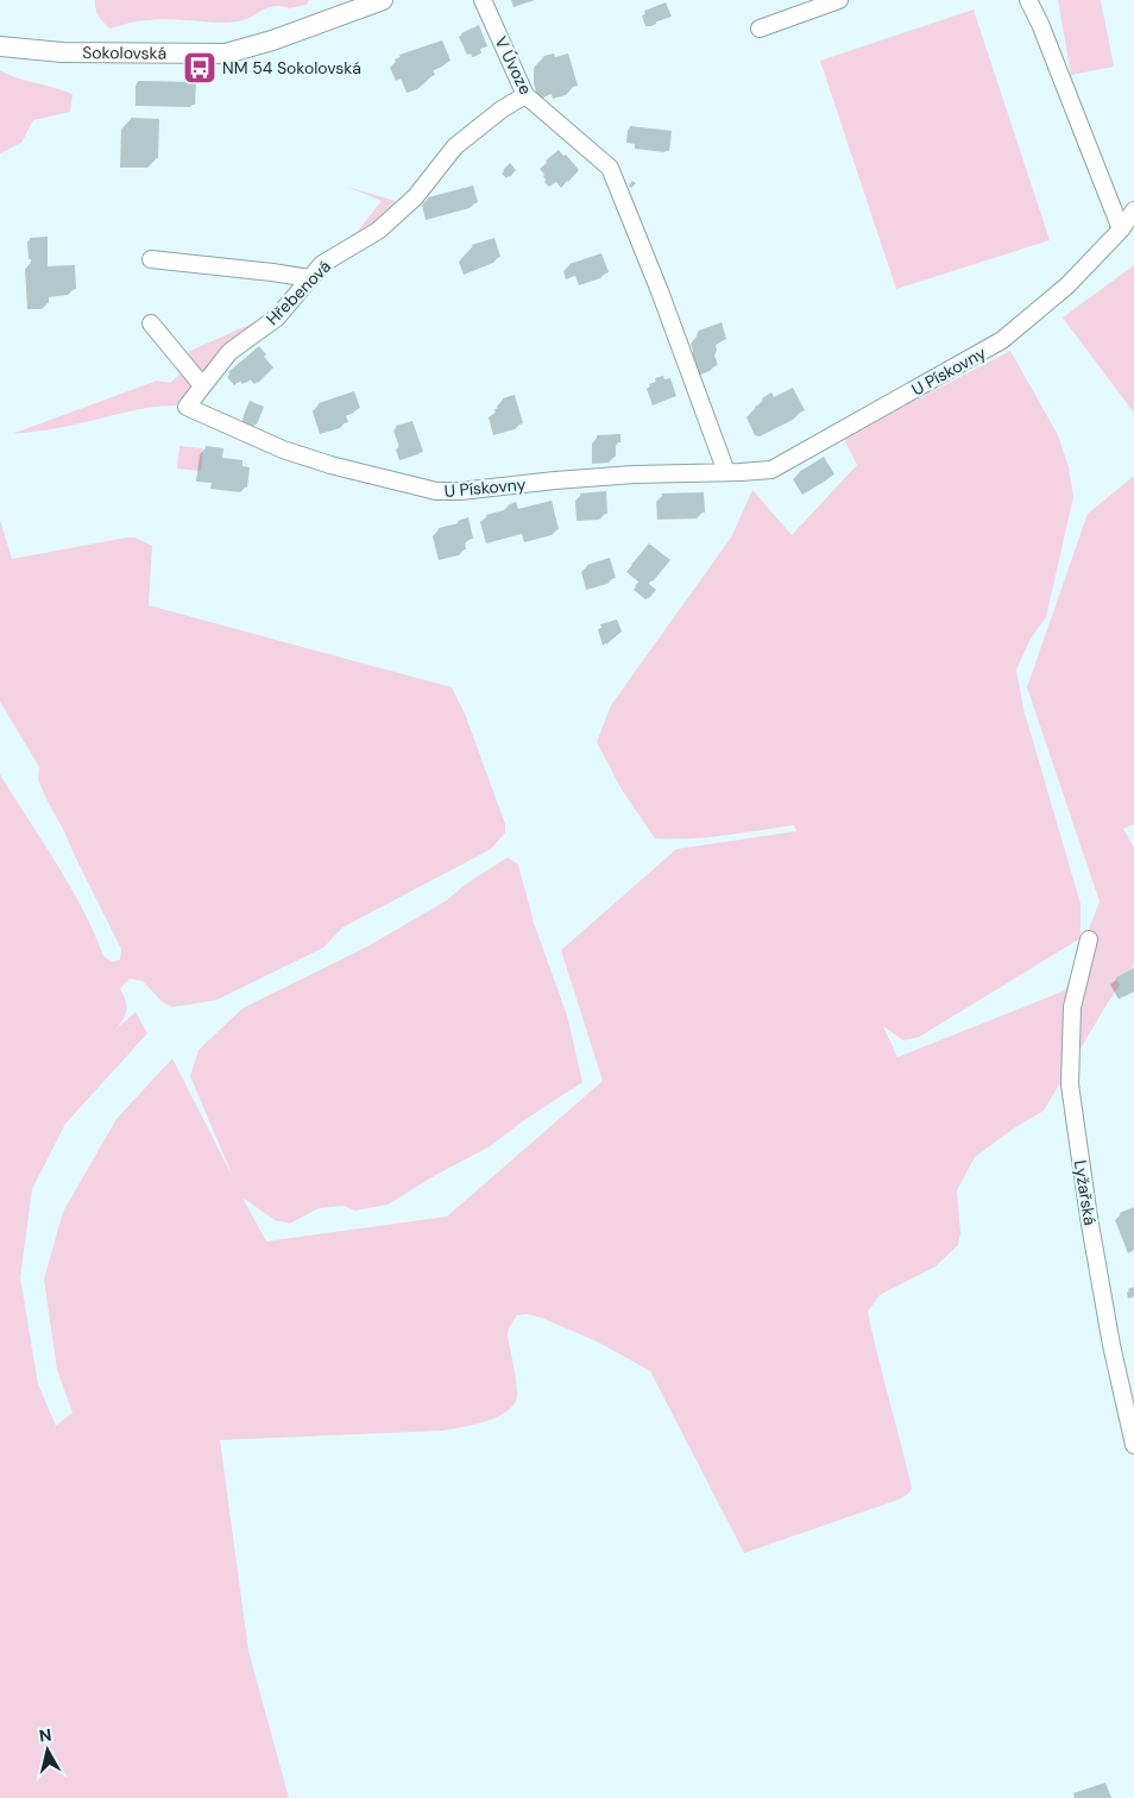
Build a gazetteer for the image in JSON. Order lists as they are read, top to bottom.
{
  "streets": {
    "street": [
      "Sokolovská",
      "V Úvoze",
      "Hřebenová",
      "U Pískovny",
      "Lyžařská"
    ]
  },
  "crossings": [
    ["V Úvoze", "Hřebenová"],
    ["V Úvoze", "U Pískovny"],
    ["Hřebenová", "U Pískovny"]
  ],
  "places": {
    "bus stop": ["NM 54 Sokolovská"]
  },
  "north": "top"
}
